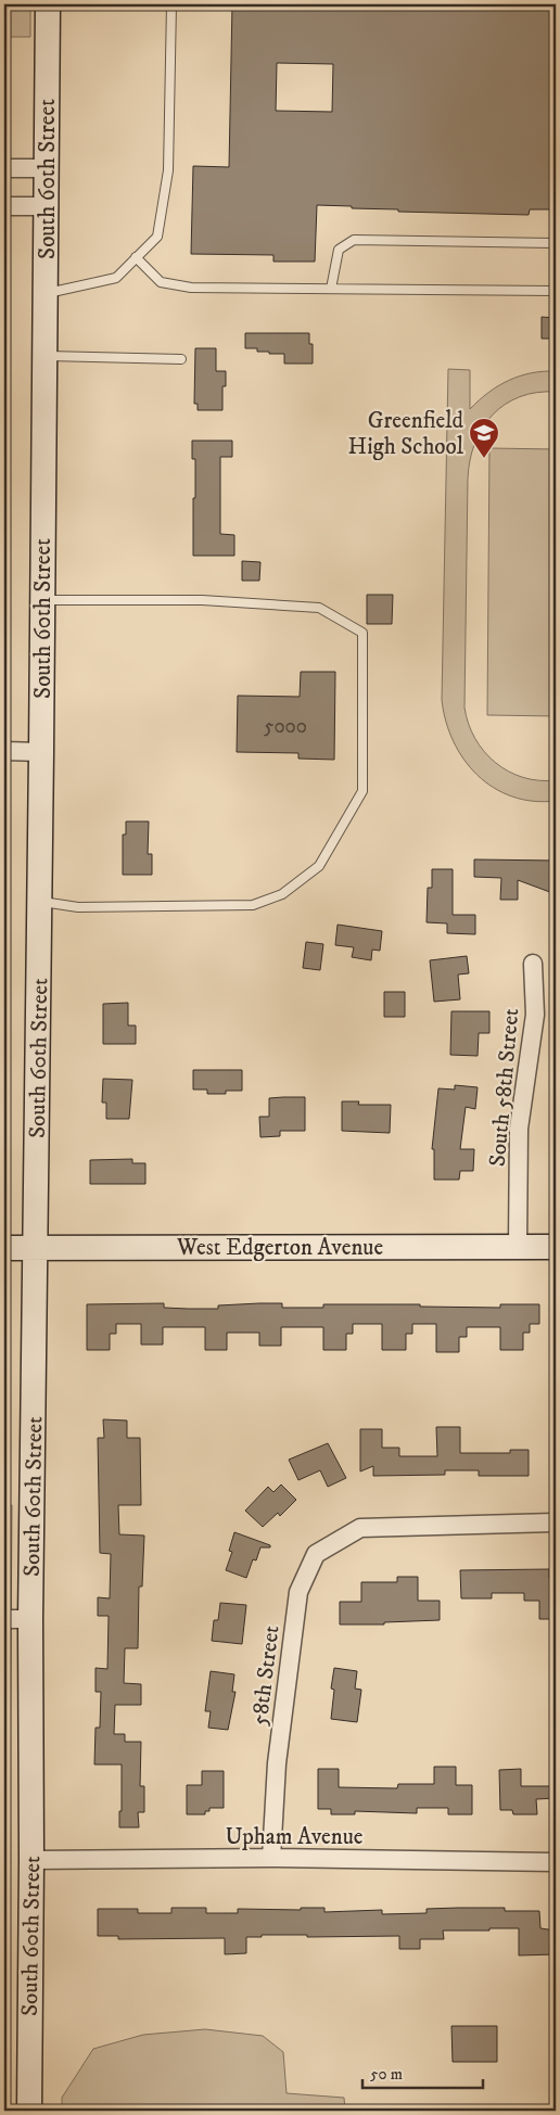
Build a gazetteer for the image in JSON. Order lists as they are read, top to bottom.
{
  "streets": {
    "street": [
      "South 60th Street",
      "South 58th Street",
      "West Edgerton Avenue",
      "58th Street",
      "Upham Avenue"
    ]
  },
  "crossings": [
    ["South 60th Street", "West Edgerton Avenue"],
    ["South 60th Street", "Upham Avenue"],
    ["South 58th Street", "West Edgerton Avenue"],
    ["58th Street", "Upham Avenue"]
  ],
  "places": {
    "school or university": ["Greenfield High School"]
  },
  "house_numbers": ["5000"],
  "scale_bar": "50 m"
}
